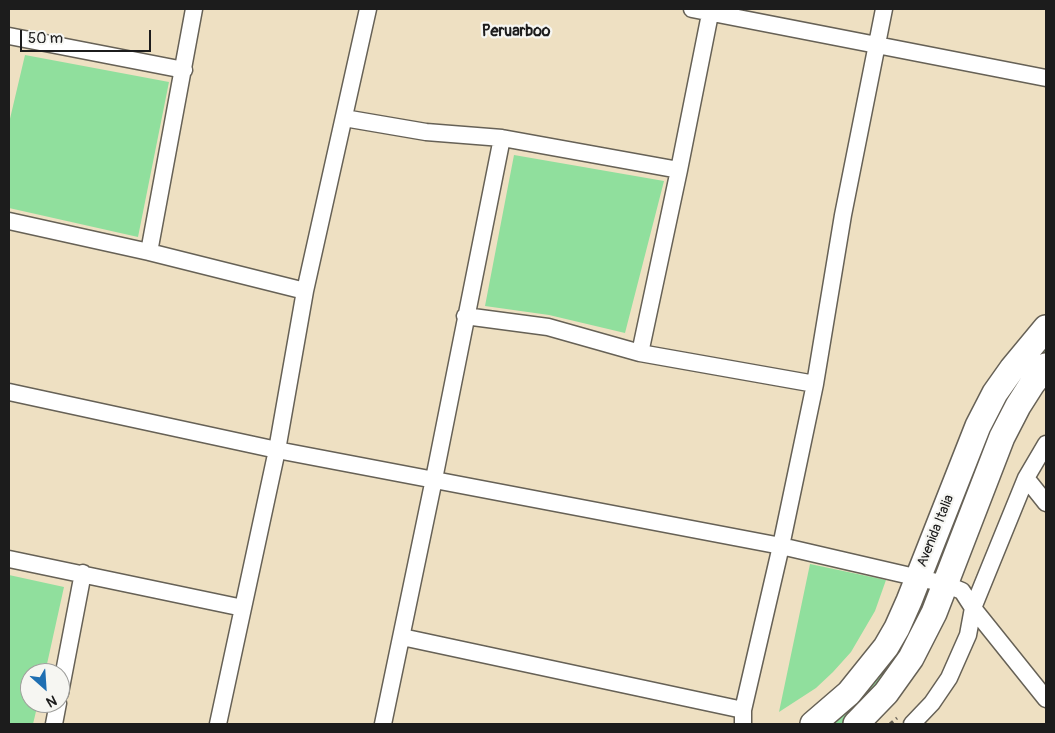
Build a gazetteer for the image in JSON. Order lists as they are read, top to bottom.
{
  "streets": {
    "main road": ["Avenida Italia"]
  },
  "districts": ["Peruarboo"],
  "scale_bar": "50 m",
  "north": "bottom right"
}
